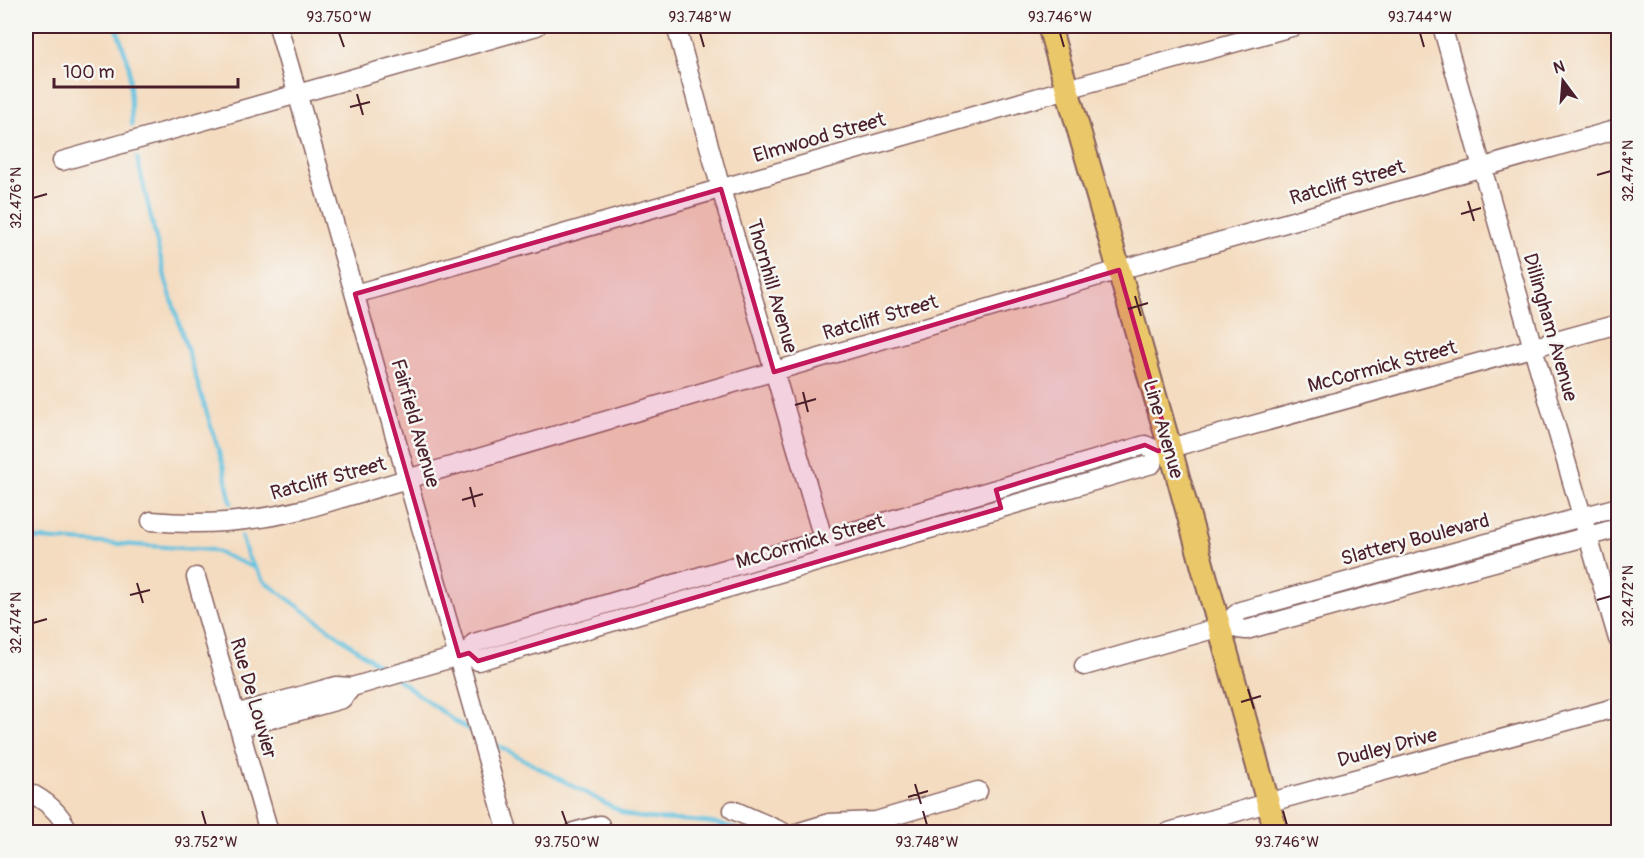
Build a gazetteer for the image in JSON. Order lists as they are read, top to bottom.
{
  "streets": {
    "main road": ["Line Avenue"],
    "street": [
      "Elmwood Street",
      "Ratcliff Street",
      "Thornhill Avenue",
      "Dillingham Avenue",
      "McCormick Street",
      "Fairfield Avenue",
      "Slattery Boulevard",
      "Rue De Louvier",
      "Dudley Drive"
    ]
  },
  "crossings": [
    ["Elmwood Street", "Thornhill Avenue"],
    ["Elmwood Street", "Fairfield Avenue"],
    ["Elmwood Street", "Line Avenue"],
    ["Ratcliff Street", "Thornhill Avenue"],
    ["Ratcliff Street", "Dillingham Avenue"],
    ["Ratcliff Street", "Fairfield Avenue"],
    ["Ratcliff Street", "Line Avenue"],
    ["Thornhill Avenue", "McCormick Street"],
    ["Dillingham Avenue", "McCormick Street"],
    ["Dillingham Avenue", "Slattery Boulevard"],
    ["McCormick Street", "Fairfield Avenue"],
    ["McCormick Street", "Line Avenue"],
    ["Line Avenue", "Slattery Boulevard"],
    ["Line Avenue", "Dudley Drive"]
  ],
  "scale_bar": "100 m",
  "north": "top",
  "coordinates": [
    "93.750°W",
    "93.748°W",
    "93.746°W",
    "93.744°W",
    "32.474°N",
    "32.476°N",
    "32.472°N",
    "93.752°W"
  ]
}
